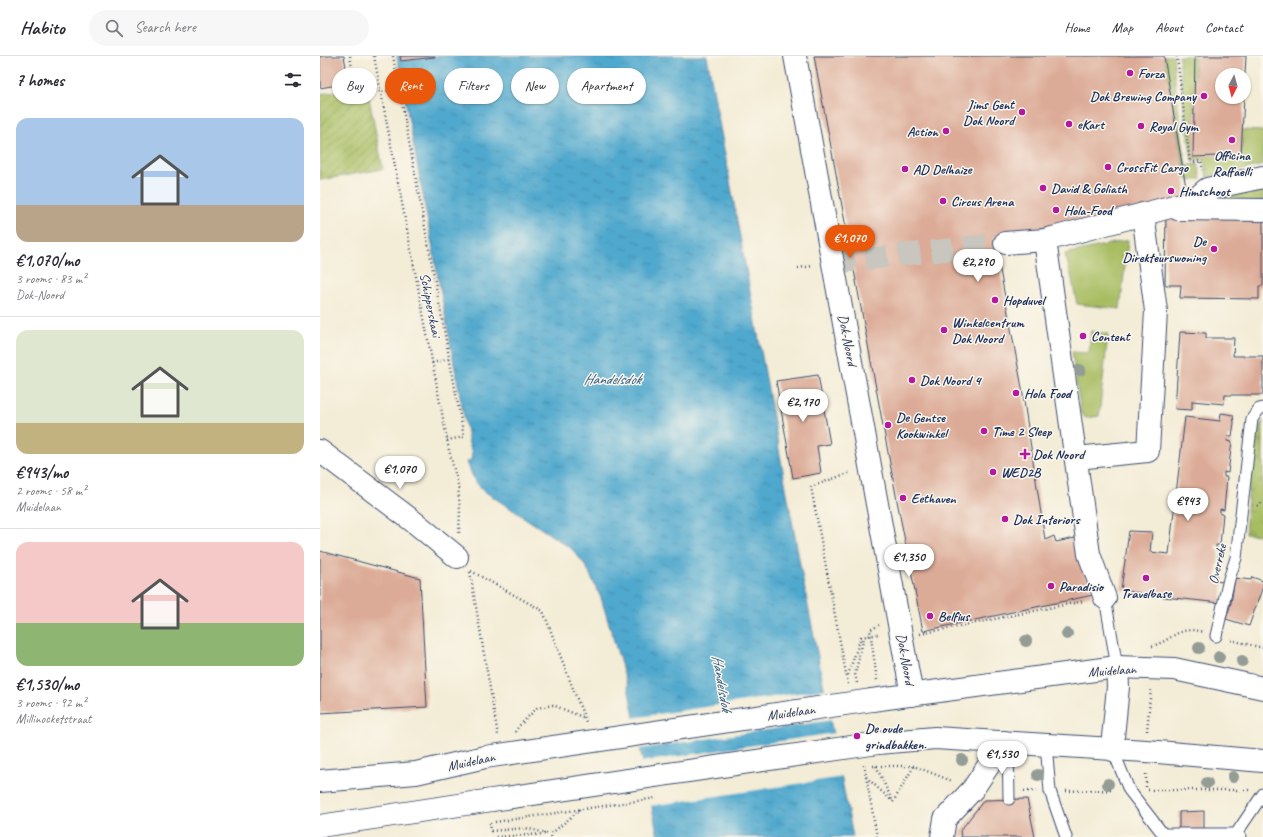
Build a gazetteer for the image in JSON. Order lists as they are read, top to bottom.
{
  "streets": {
    "main road": ["Dok-Noord", "Muidelaan"],
    "lane": ["Overreke"],
    "path": ["Schipperskaai"]
  },
  "crossings": [
    ["Schipperskaai", "Muidelaan"],
    ["Dok-Noord", "Muidelaan"]
  ],
  "water": ["Handelsdok"],
  "places": {
    "other": [
      "Forza",
      "Dok Brewing Company",
      "Jims Gent Dok Noord",
      "eKart",
      "Royal Gym",
      "Action",
      "Officina Raffaelli",
      "CrossFit Cargo",
      "AD Delhaize",
      "David & Goliath",
      "Himschoot",
      "Circus Arena",
      "Hola-Food",
      "De Direkteurswoning",
      "Hopduvel",
      "Winkelcentrum Dok Noord",
      "Content",
      "Dok Noord 4",
      "Hola Food",
      "De Gentse Kookwinkel",
      "Time 2 Sleep",
      "WED2B",
      "Eethaven",
      "Dok Interiors",
      "Travelbase",
      "Paradisio",
      "Belfius",
      "De oude grindbakken."
    ],
    "health": ["Dok Noord"]
  },
  "north": "bottom",
  "page": {
    "header": "Habito",
    "search": "Search here",
    "nav": [
      "Home",
      "Map",
      "About",
      "Contact"
    ],
    "heading": "7 homes",
    "chip": [
      "Buy",
      "Rent",
      "Filters",
      "New",
      "Apartment"
    ],
    "list": [
      {
        "name": "€1,070/mo",
        "note": "3 rooms · 83 m² · Dok-Noord"
      },
      {
        "name": "€943/mo",
        "note": "2 rooms · 58 m² · Muidelaan"
      },
      {
        "name": "€1,530/mo",
        "note": "3 rooms · 92 m² · Millinocketstraat"
      }
    ],
    "price": [
      "€1,070",
      "€2,290",
      "€2,170",
      "€1,070",
      "€943",
      "€1,350",
      "€1,530"
    ]
  }
}
